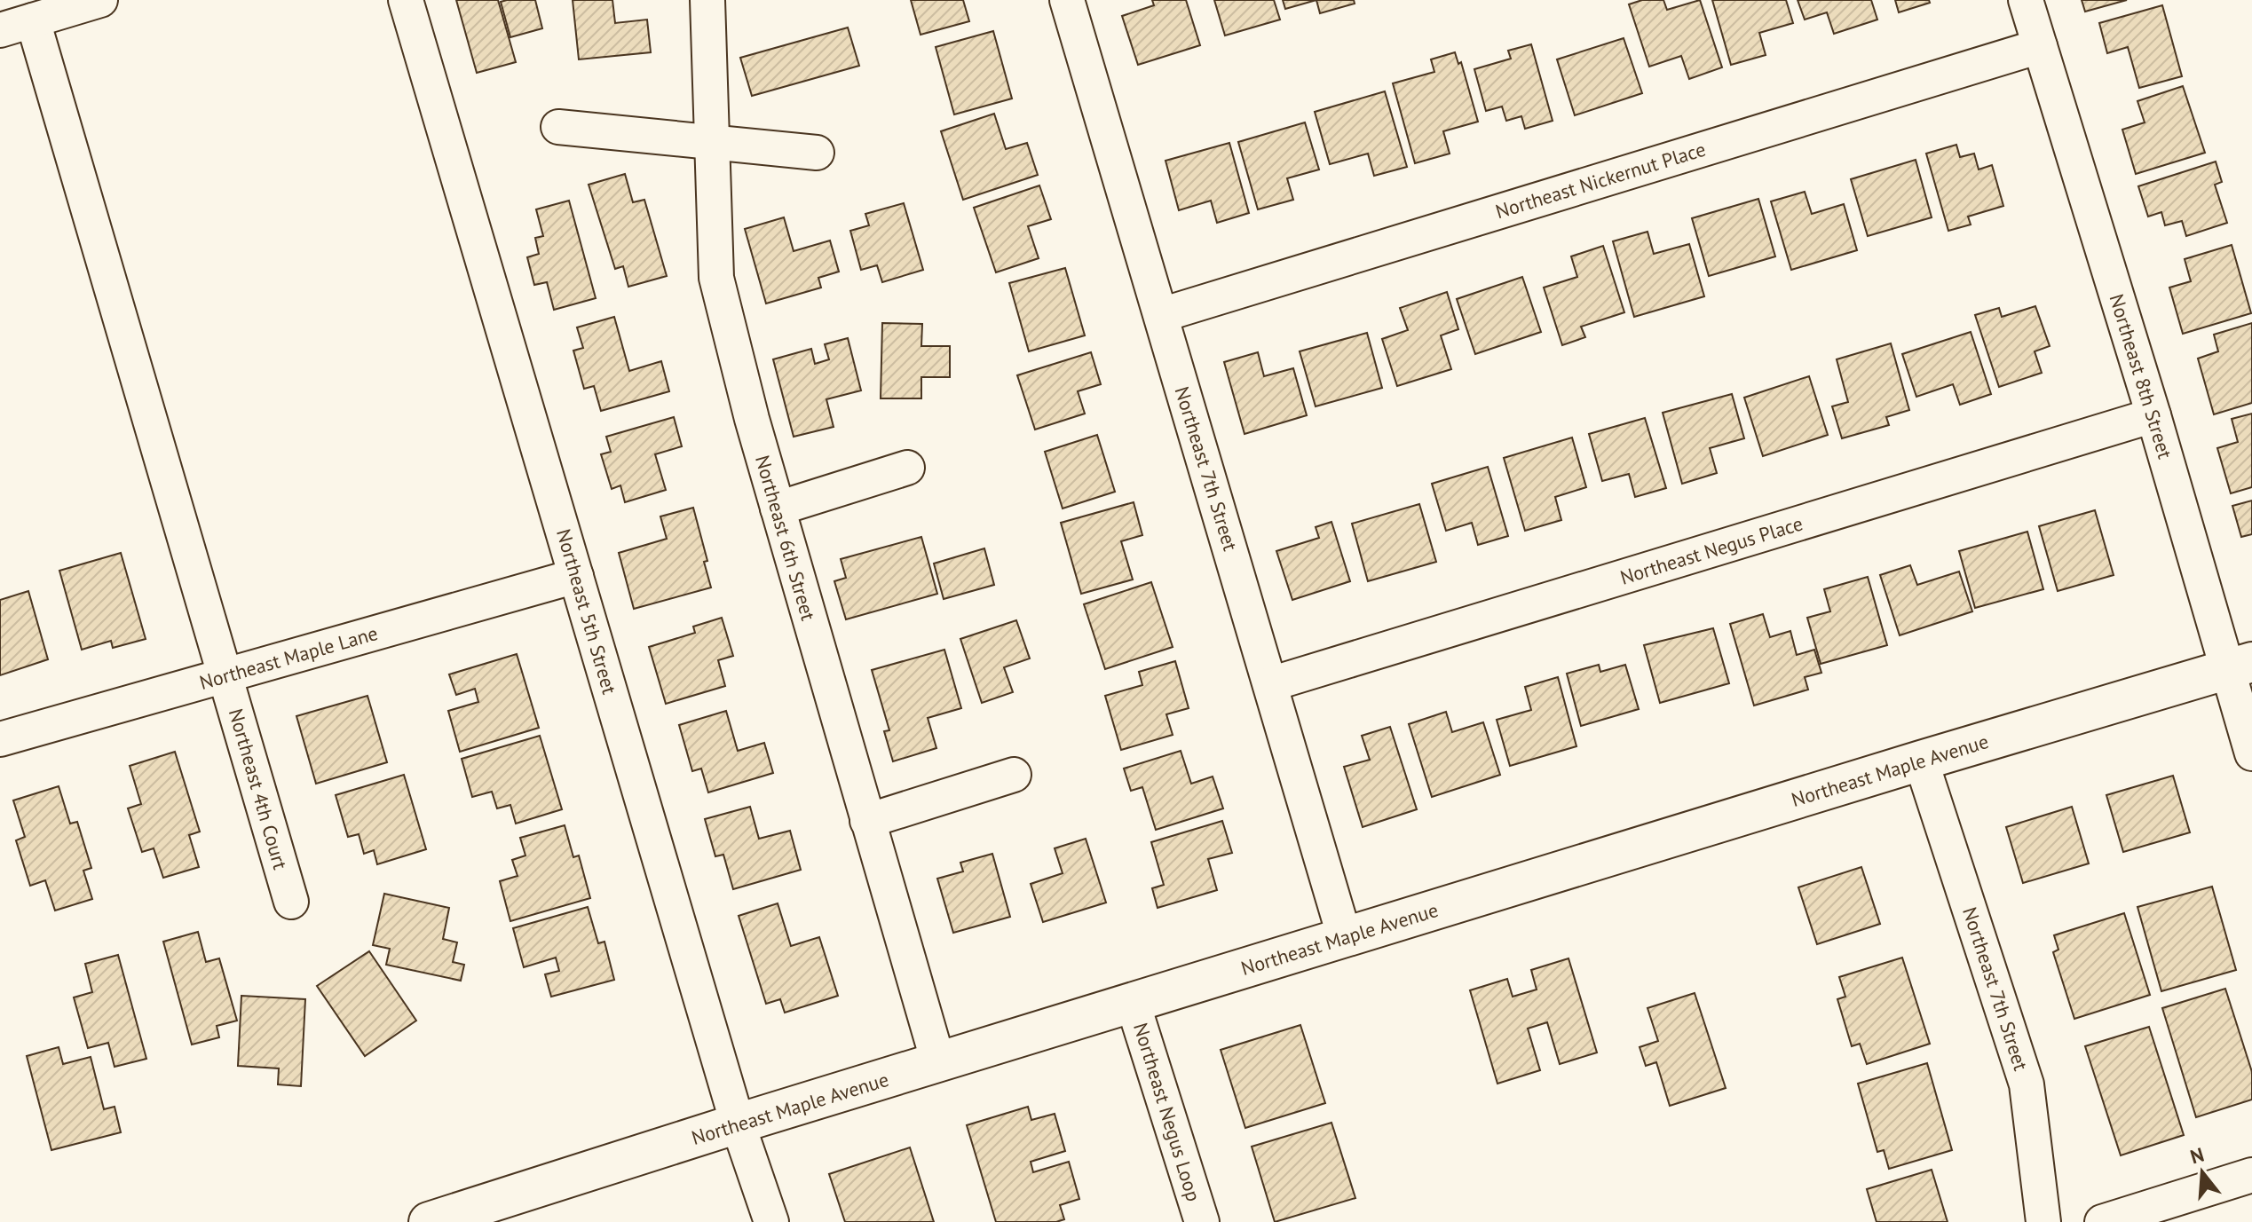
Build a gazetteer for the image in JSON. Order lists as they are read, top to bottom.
{
  "streets": {
    "main road": ["Northeast Maple Avenue"],
    "street": [
      "Northeast Nickernut Place",
      "Northeast 8th Street",
      "Northeast 7th Street",
      "Northeast 6th Street",
      "Northeast Negus Place",
      "Northeast 5th Street",
      "Northeast Maple Lane",
      "Northeast 4th Court",
      "Northeast Negus Loop"
    ]
  },
  "crossings": [
    ["Northeast Nickernut Place", "Northeast 8th Street"],
    ["Northeast Nickernut Place", "Northeast 7th Street"],
    ["Northeast 8th Street", "Northeast Negus Place"],
    ["Northeast 8th Street", "Northeast Maple Avenue"],
    ["Northeast 7th Street", "Northeast Negus Place"],
    ["Northeast 7th Street", "Northeast Maple Avenue"],
    ["Northeast 6th Street", "Northeast Maple Avenue"],
    ["Northeast 5th Street", "Northeast Maple Lane"],
    ["Northeast 5th Street", "Northeast Maple Avenue"],
    ["Northeast Maple Lane", "Northeast 4th Court"],
    ["Northeast Maple Avenue", "Northeast Negus Loop"]
  ],
  "north": "top"
}
